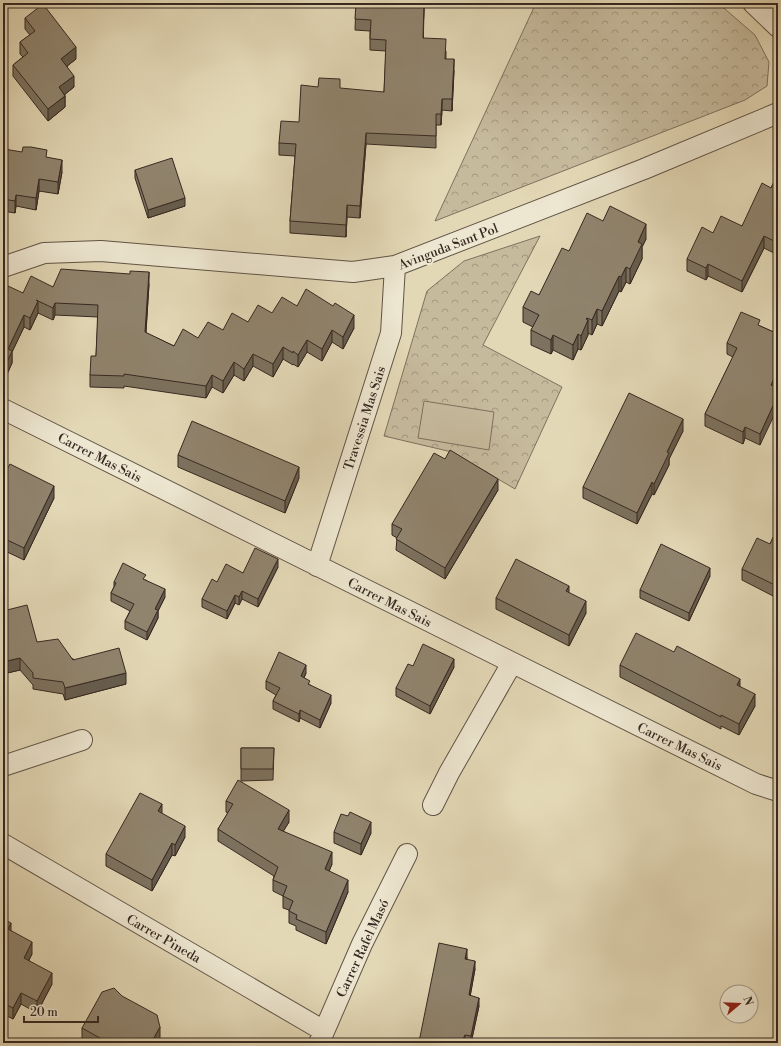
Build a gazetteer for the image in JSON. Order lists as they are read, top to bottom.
{
  "streets": {
    "street": [
      "Avinguda Sant Pol",
      "Travessia Mas Sais",
      "Carrer Mas Sais",
      "Carrer Pineda",
      "Carrer Rafel Masó"
    ]
  },
  "crossings": [
    ["Avinguda Sant Pol", "Travessia Mas Sais"],
    ["Travessia Mas Sais", "Carrer Mas Sais"],
    ["Carrer Pineda", "Carrer Rafel Masó"]
  ],
  "scale_bar": "20 m",
  "north": "right"
}
